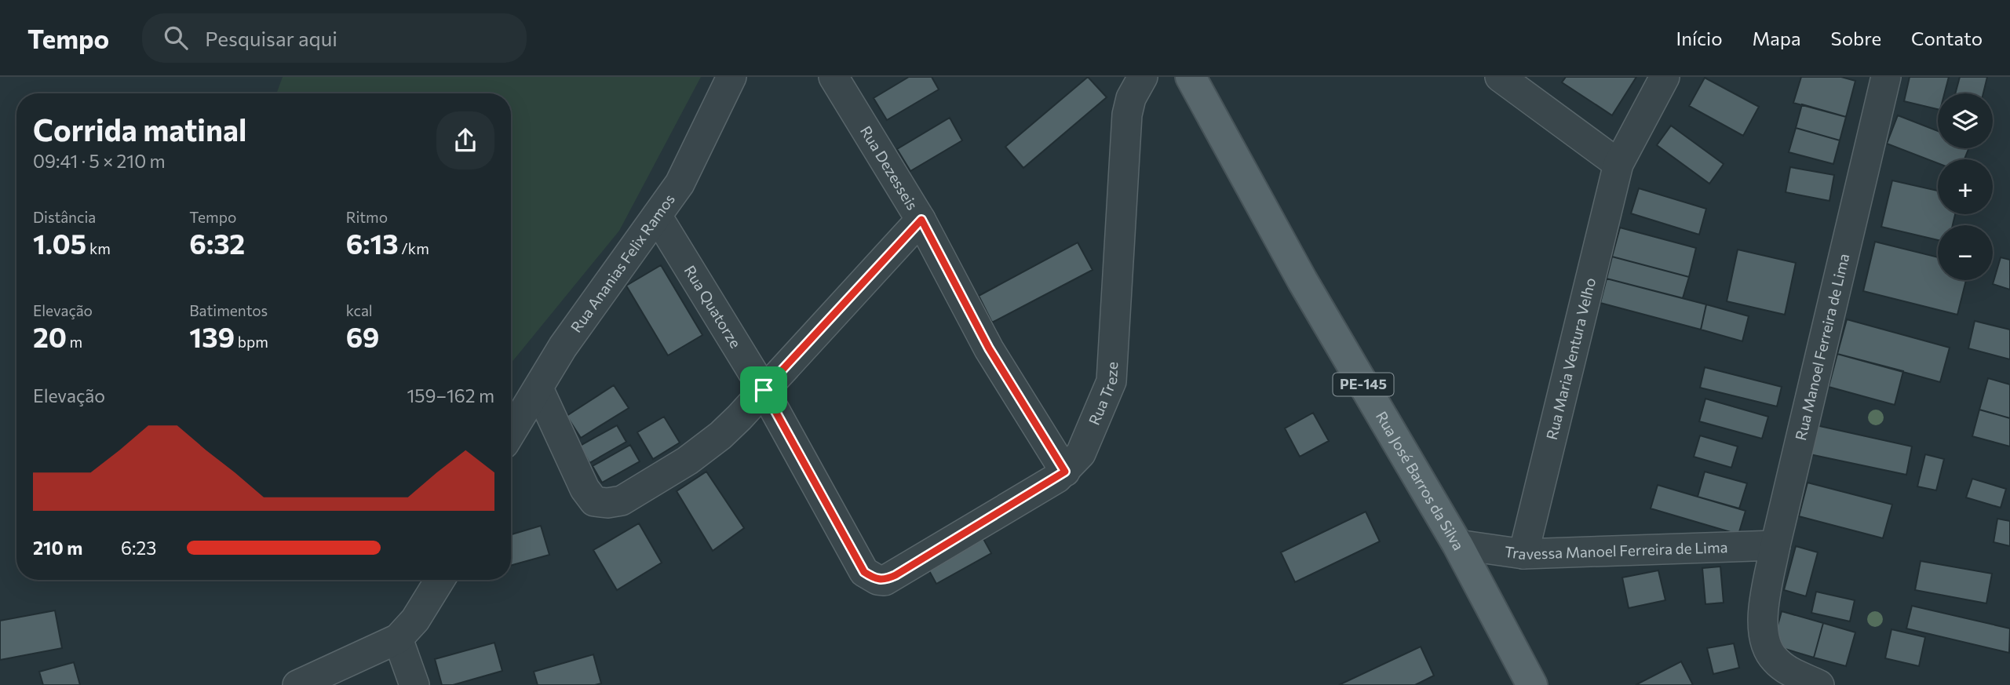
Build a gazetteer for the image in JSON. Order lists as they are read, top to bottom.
{
  "streets": {
    "main road": ["PE-145", "Rua José Barros da Silva"],
    "street": [
      "Rua Dezesseis",
      "Rua Ananias Felix Ramos",
      "Rua Quatorze",
      "Rua Manoel Ferreira de Lima",
      "Rua Maria Ventura Velho",
      "Rua Treze",
      "Travessa Manoel Ferreira de Lima"
    ]
  },
  "crossings": [
    ["Rua Dezesseis", "Rua Treze"],
    ["Rua Ananias Felix Ramos", "Rua Quatorze"],
    ["Rua Quatorze", "Rua Treze"],
    ["Rua Manoel Ferreira de Lima", "Travessa Manoel Ferreira de Lima"],
    ["Rua Maria Ventura Velho", "Travessa Manoel Ferreira de Lima"],
    ["Rua José Barros da Silva", "Travessa Manoel Ferreira de Lima"]
  ],
  "page": {
    "header": "Tempo",
    "search": "Pesquisar aqui",
    "nav": [
      "Início",
      "Mapa",
      "Sobre",
      "Contato"
    ],
    "map_buttons": ["+", "−"],
    "heading": ["Corrida matinal", "09:41 · 5 × 210 m"],
    "stats": [
      ["Distância", "1.05 km"],
      ["Tempo", "6:32"],
      ["Ritmo", "6:13 /km"],
      ["Elevação", "20 m"],
      ["Batimentos", "139 bpm"],
      ["kcal", "69"]
    ],
    "chart": ["Elevação", "159–162 m"],
    "list": [
      {
        "name": "210 m",
        "note": "6:23"
      }
    ]
  }
}
